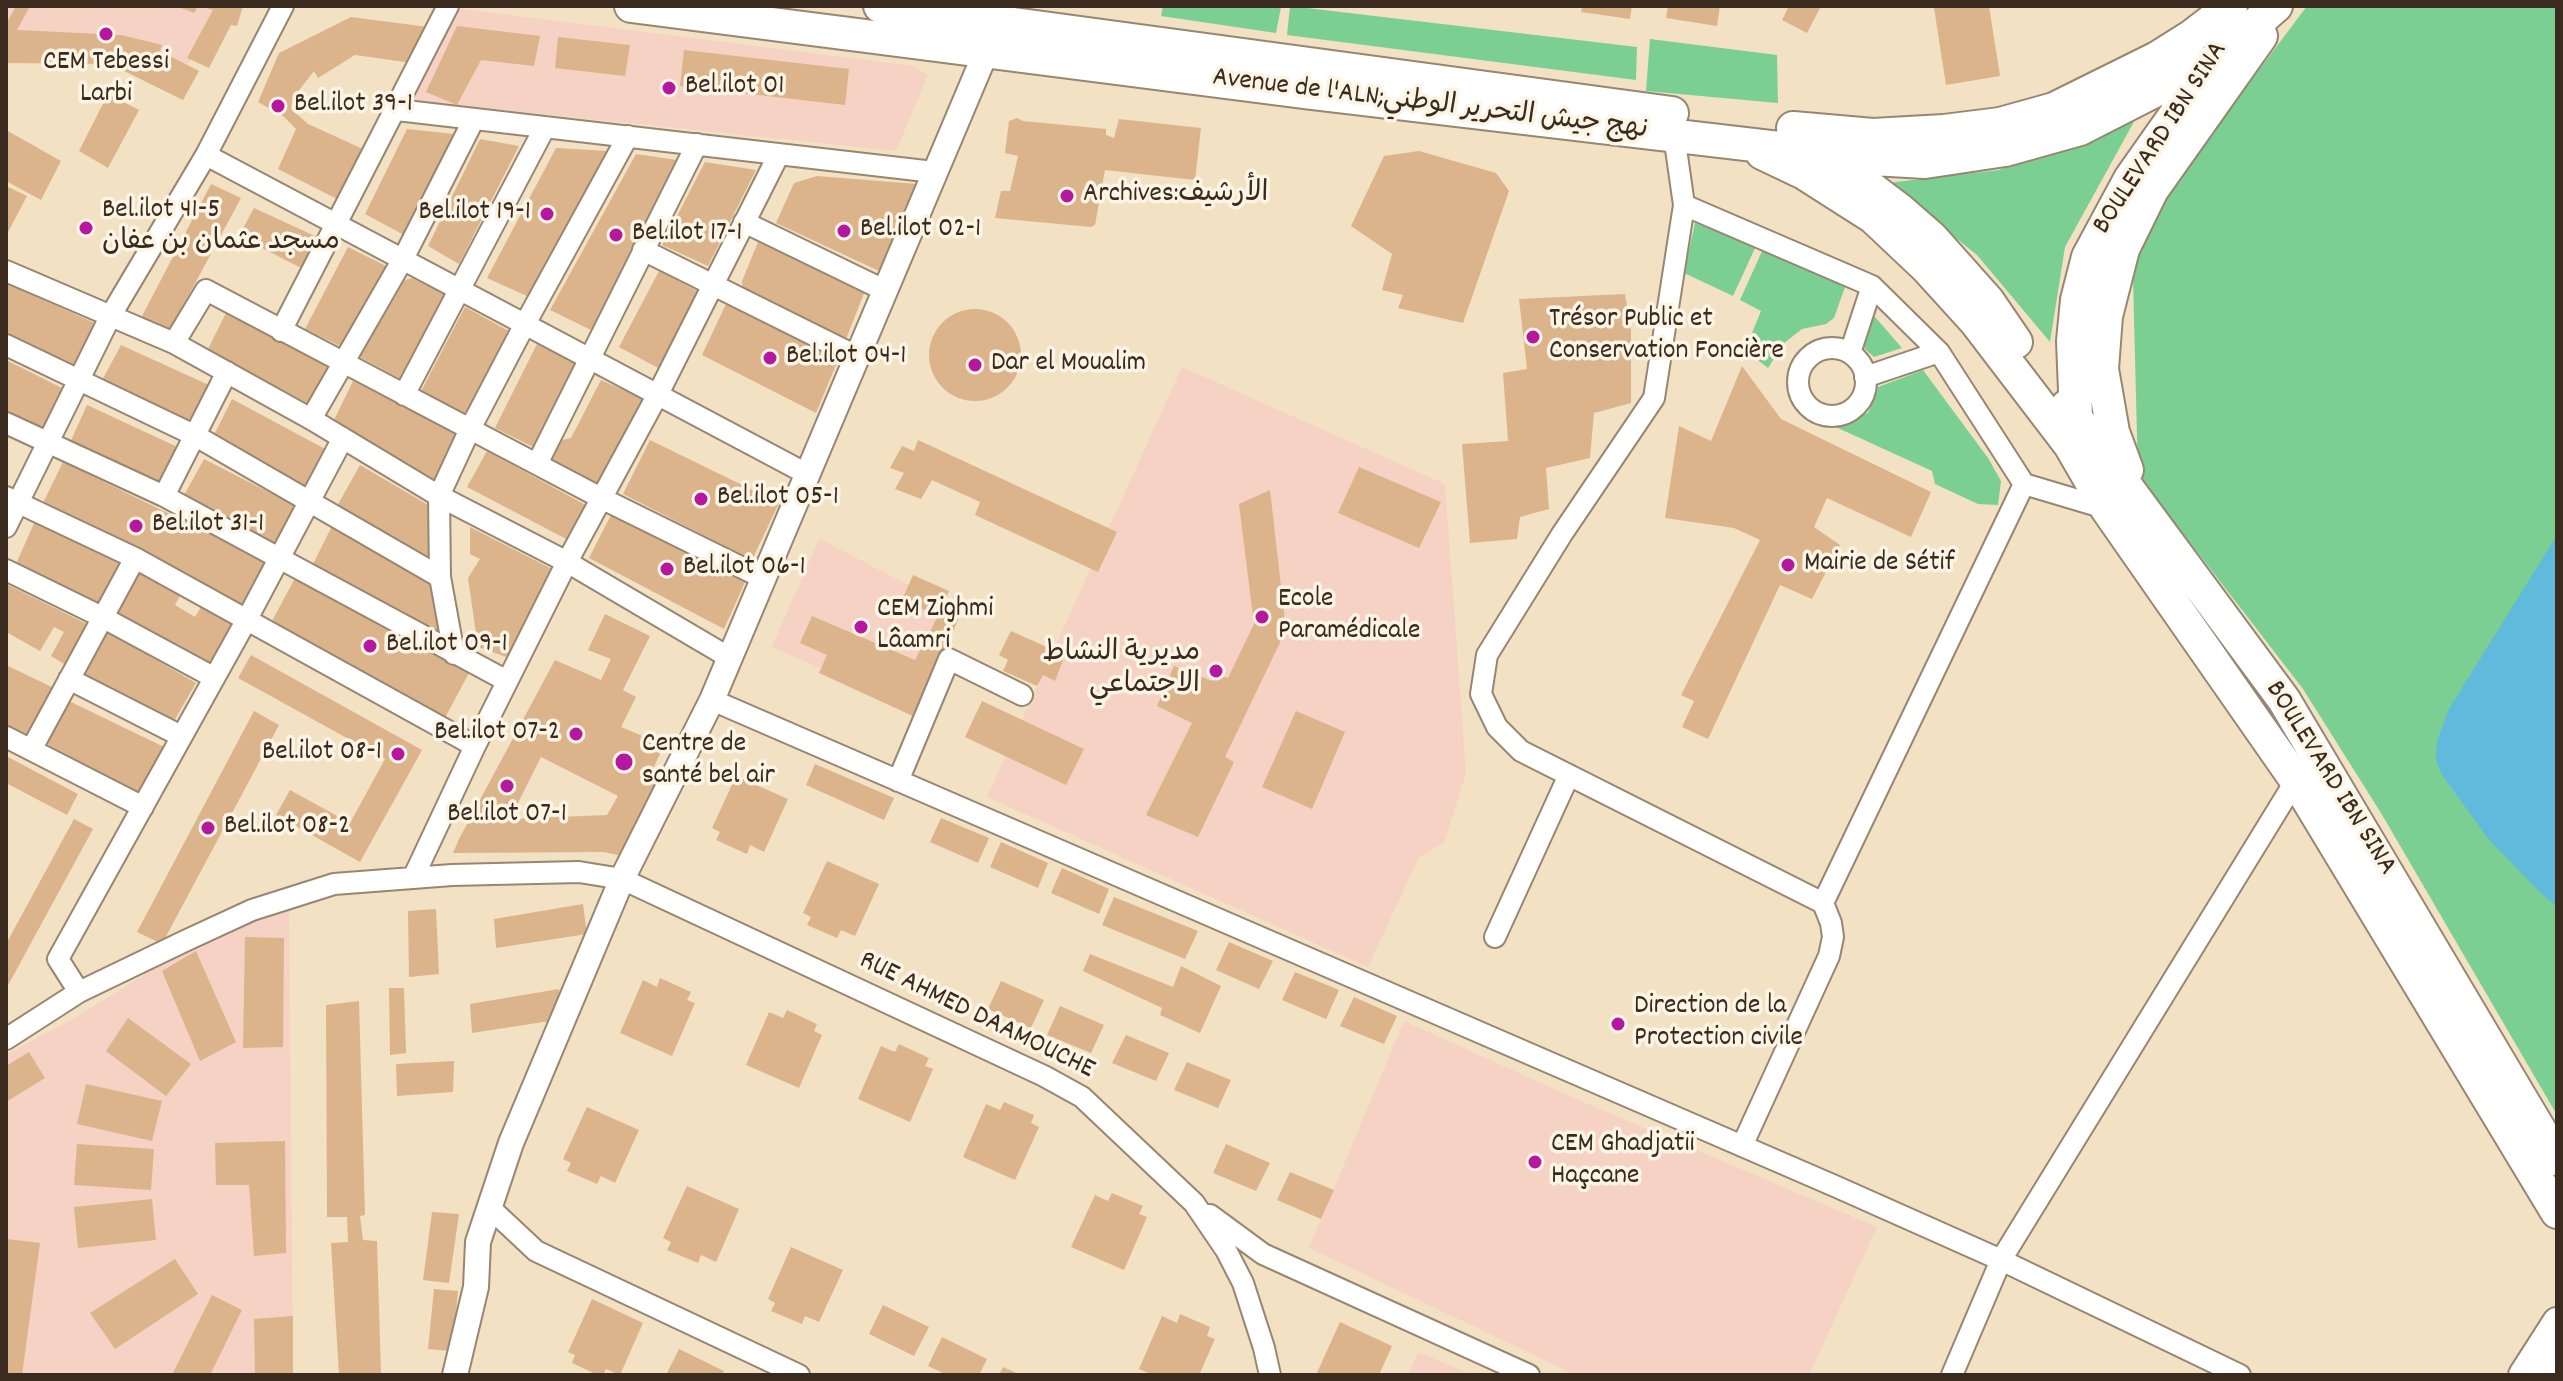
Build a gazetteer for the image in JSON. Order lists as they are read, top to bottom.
{
  "streets": {
    "main road": ["Avenue de l'ALN;نهج جيش التحرير الوطني", "BOULEVARD IBN SINA"],
    "street": ["RUE AHMED DAAMOUCHE"]
  },
  "crossings": [
    ["Avenue de l'ALN;نهج جيش التحرير الوطني", "BOULEVARD IBN SINA"]
  ],
  "places": [
    "CEM Tebessi Larbi",
    "Bel.ilot 01",
    "Bel.ilot 39-1",
    "Archives:الأرشيف",
    "Bel.ilot 19-1",
    "Bel.ilot 41-5 مسجد عثمان بن عفان",
    "Bel.ilot 02-1",
    "Bel.ilot 17-1",
    "Trésor Public et Conservation Foncière",
    "Bel.ilot 04-1",
    "Dar el Moualim",
    "Bel.ilot 05-1",
    "Bel.ilot 31-1",
    "Mairie de Sétif",
    "Bel.ilot 06-1",
    "Ecole Paramédicale",
    "CEM Zighmi Lâamri",
    "Bel.ilot 09-1",
    "مديرية النشاط الاجتماعي",
    "Bel.ilot 07-2",
    "Bel.ilot 08-1",
    "Centre de santé bel air",
    "Bel.ilot 07-1",
    "Bel.ilot 08-2",
    "Direction de la Protection civile",
    "CEM Ghadjatii Haçcane"
  ]
}
